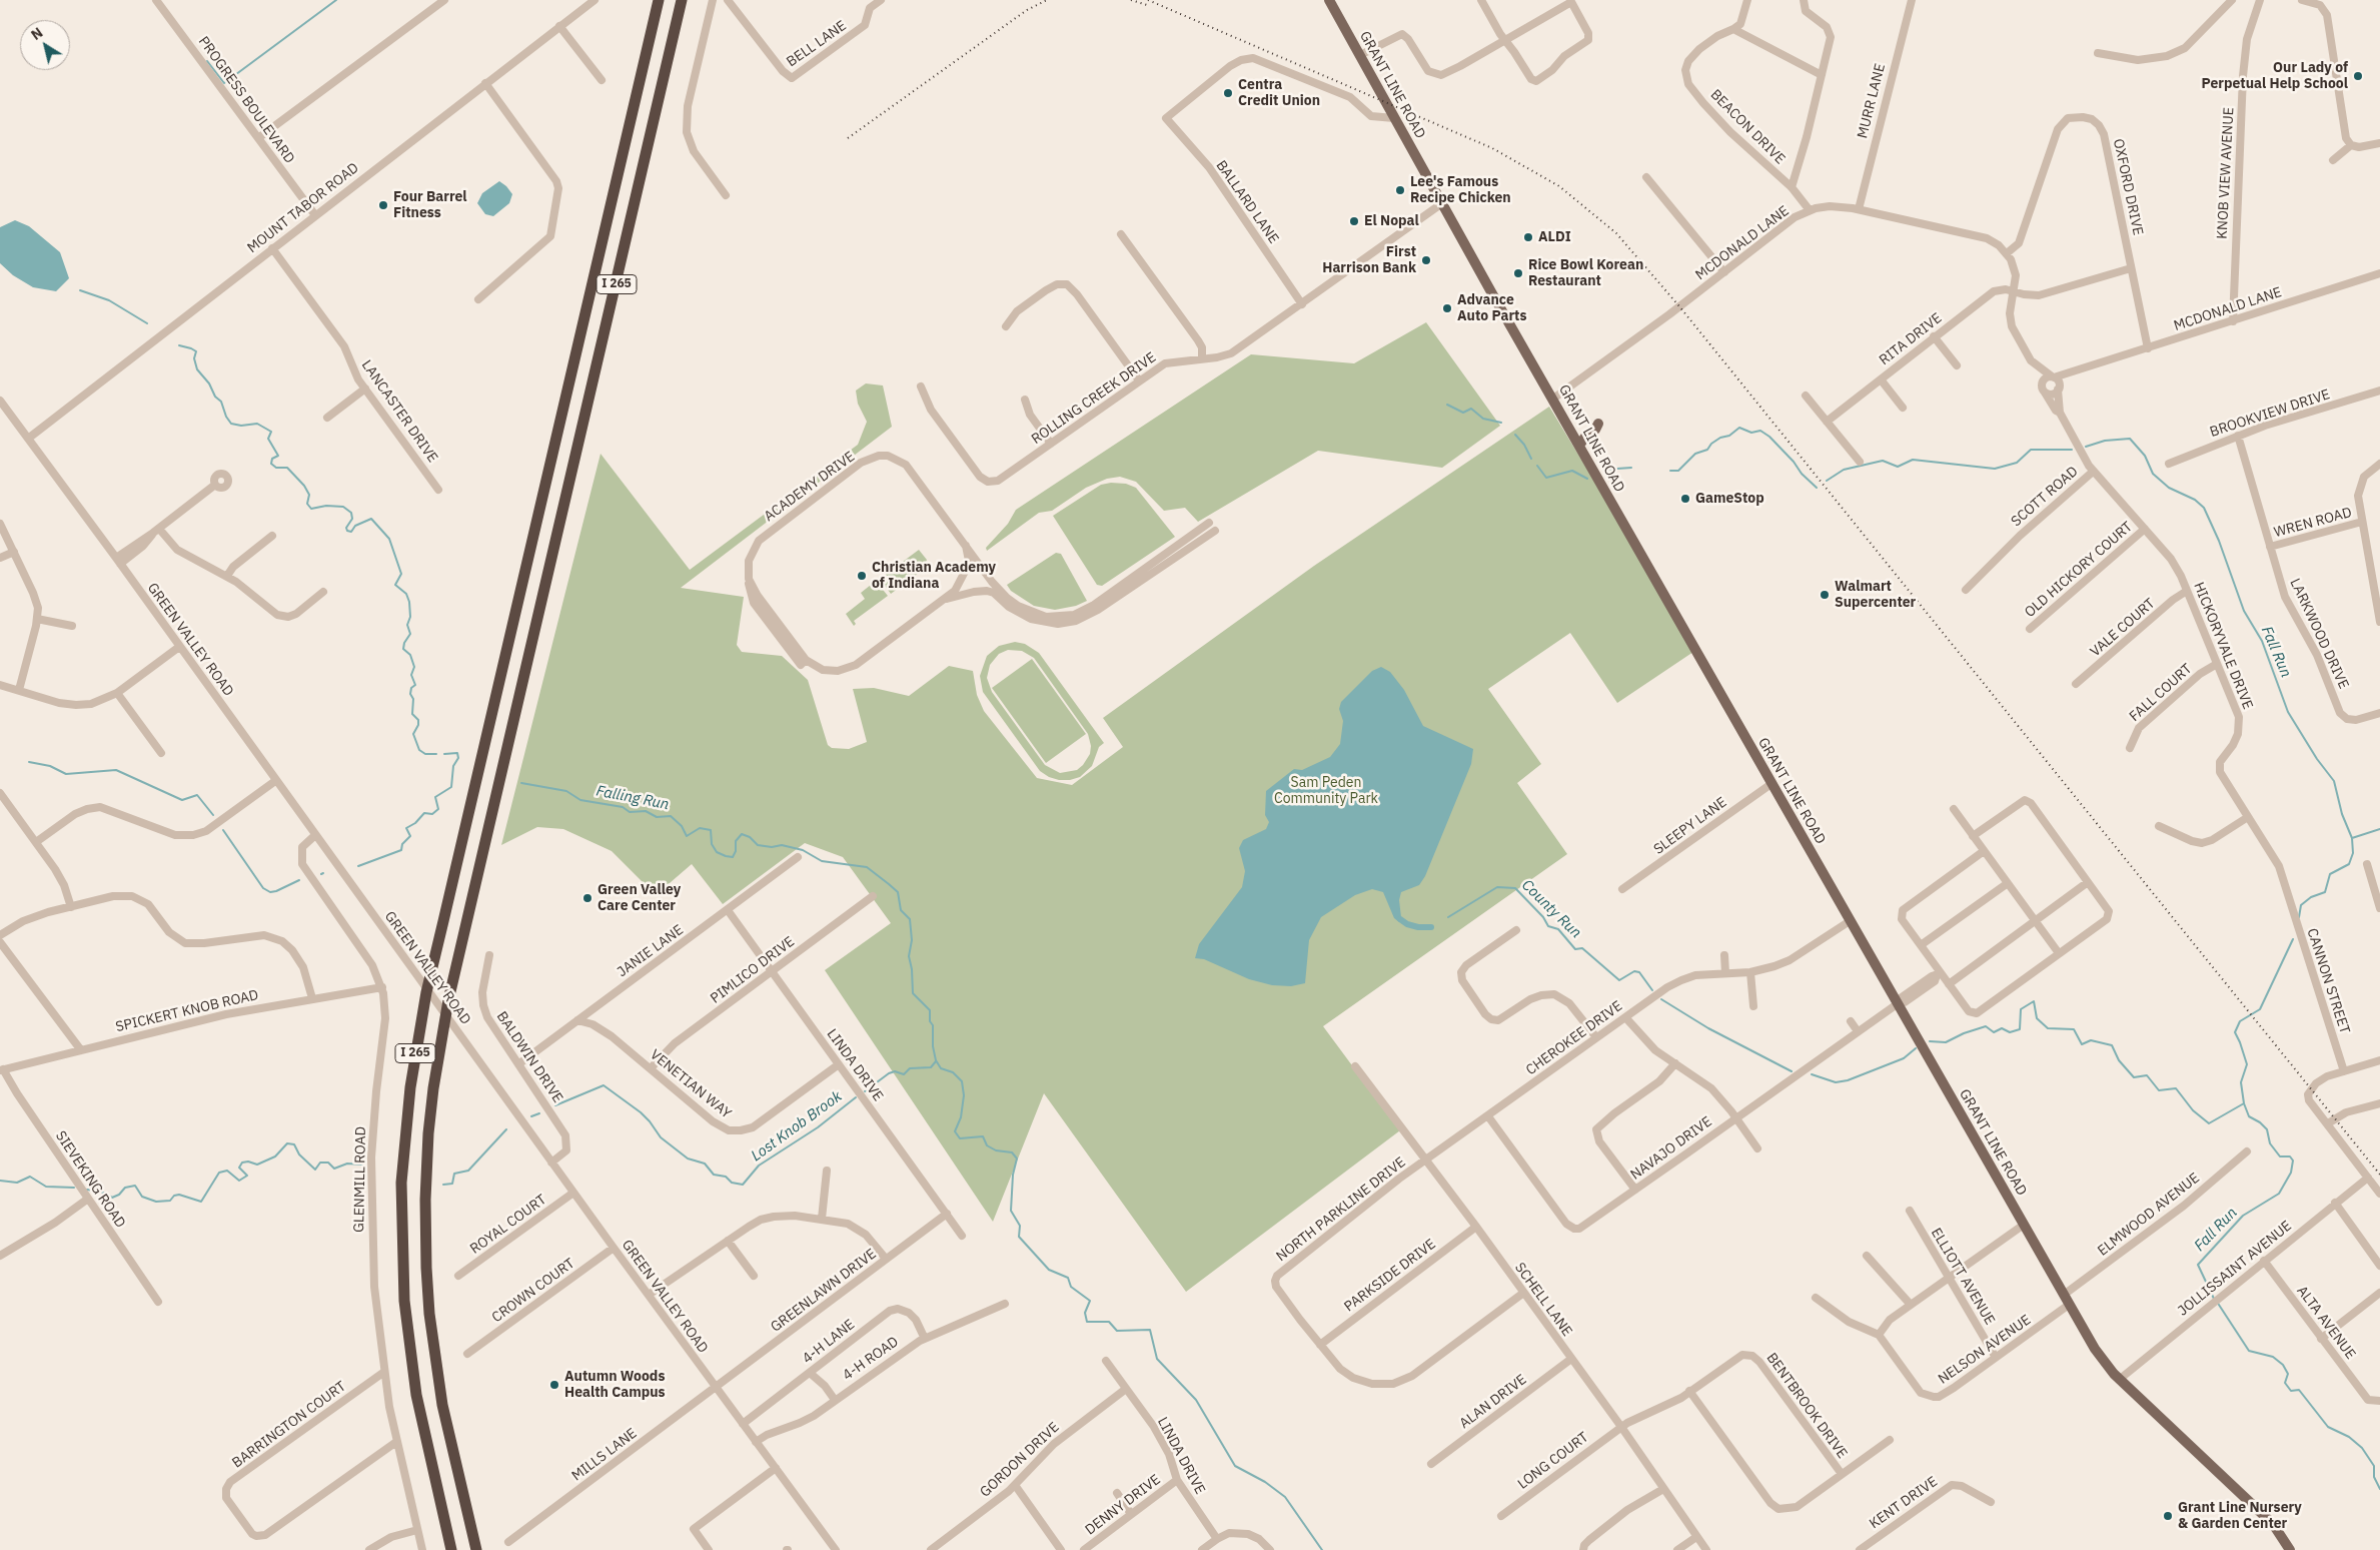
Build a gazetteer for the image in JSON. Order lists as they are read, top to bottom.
{
  "streets": {
    "highway": ["I 265"],
    "main road": ["GRANT LINE ROAD"],
    "street": [
      "BELL LANE",
      "PROGRESS BOULEVARD",
      "MURR LANE",
      "BEACON DRIVE",
      "KNOB VIEW AVENUE",
      "OXFORD DRIVE",
      "BALLARD LANE",
      "MOUNT TABOR ROAD",
      "MCDONALD LANE",
      "RITA DRIVE",
      "ROLLING CREEK DRIVE",
      "LANCASTER DRIVE",
      "BROOKVIEW DRIVE",
      "ACADEMY DRIVE",
      "SCOTT ROAD",
      "WREN ROAD",
      "OLD HICKORY COURT",
      "VALE COURT",
      "LARKWOOD DRIVE",
      "GREEN VALLEY ROAD",
      "HICKORYVALE DRIVE",
      "FALL COURT",
      "SLEEPY LANE",
      "JANIE LANE",
      "PIMLICO DRIVE",
      "CANNON STREET",
      "SPICKERT KNOB ROAD",
      "CHEROKEE DRIVE",
      "BALDWIN DRIVE",
      "LINDA DRIVE",
      "VENETIAN WAY",
      "NAVAJO DRIVE",
      "SIEVEKING ROAD",
      "GLENMILL ROAD",
      "NORTH PARKLINE DRIVE",
      "ELMWOOD AVENUE",
      "ROYAL COURT",
      "JOLLISSAINT AVENUE",
      "PARKSIDE DRIVE",
      "ELLIOTT AVENUE",
      "CROWN COURT",
      "GREENLAWN DRIVE",
      "SCHELL LANE",
      "ALTA AVENUE",
      "4-H LANE",
      "NELSON AVENUE",
      "4-H ROAD",
      "ALAN DRIVE",
      "BENTBROOK DRIVE",
      "BARRINGTON COURT",
      "MILLS LANE",
      "GORDON DRIVE",
      "LONG COURT",
      "KENT DRIVE",
      "DENNY DRIVE"
    ]
  },
  "crossings": [
    ["GRANT LINE ROAD", "BALLARD LANE"],
    ["GRANT LINE ROAD", "MCDONALD LANE"],
    ["GRANT LINE ROAD", "ROLLING CREEK DRIVE"],
    ["GRANT LINE ROAD", "SLEEPY LANE"],
    ["GRANT LINE ROAD", "CHEROKEE DRIVE"],
    ["GRANT LINE ROAD", "NAVAJO DRIVE"],
    ["GRANT LINE ROAD", "ELMWOOD AVENUE"],
    ["GRANT LINE ROAD", "JOLLISSAINT AVENUE"],
    ["GRANT LINE ROAD", "NELSON AVENUE"],
    ["PROGRESS BOULEVARD", "MOUNT TABOR ROAD"],
    ["MURR LANE", "MCDONALD LANE"],
    ["BEACON DRIVE", "MCDONALD LANE"],
    ["KNOB VIEW AVENUE", "MCDONALD LANE"],
    ["OXFORD DRIVE", "MCDONALD LANE"],
    ["OXFORD DRIVE", "RITA DRIVE"],
    ["BALLARD LANE", "ROLLING CREEK DRIVE"],
    ["MOUNT TABOR ROAD", "LANCASTER DRIVE"],
    ["MOUNT TABOR ROAD", "GREEN VALLEY ROAD"],
    ["MCDONALD LANE", "SCOTT ROAD"],
    ["BROOKVIEW DRIVE", "LARKWOOD DRIVE"],
    ["SCOTT ROAD", "HICKORYVALE DRIVE"],
    ["WREN ROAD", "LARKWOOD DRIVE"],
    ["OLD HICKORY COURT", "HICKORYVALE DRIVE"],
    ["VALE COURT", "HICKORYVALE DRIVE"],
    ["GREEN VALLEY ROAD", "BALDWIN DRIVE"],
    ["GREEN VALLEY ROAD", "GLENMILL ROAD"],
    ["GREEN VALLEY ROAD", "ROYAL COURT"],
    ["GREEN VALLEY ROAD", "CROWN COURT"],
    ["GREEN VALLEY ROAD", "GREENLAWN DRIVE"],
    ["GREEN VALLEY ROAD", "4-H LANE"],
    ["GREEN VALLEY ROAD", "4-H ROAD"],
    ["GREEN VALLEY ROAD", "MILLS LANE"],
    ["HICKORYVALE DRIVE", "FALL COURT"],
    ["HICKORYVALE DRIVE", "CANNON STREET"],
    ["JANIE LANE", "BALDWIN DRIVE"],
    ["JANIE LANE", "LINDA DRIVE"],
    ["JANIE LANE", "VENETIAN WAY"],
    ["PIMLICO DRIVE", "LINDA DRIVE"],
    ["PIMLICO DRIVE", "VENETIAN WAY"],
    ["SPICKERT KNOB ROAD", "SIEVEKING ROAD"],
    ["SPICKERT KNOB ROAD", "GLENMILL ROAD"],
    ["CHEROKEE DRIVE", "NAVAJO DRIVE"],
    ["CHEROKEE DRIVE", "NORTH PARKLINE DRIVE"],
    ["CHEROKEE DRIVE", "SCHELL LANE"],
    ["LINDA DRIVE", "VENETIAN WAY"],
    ["LINDA DRIVE", "GREENLAWN DRIVE"],
    ["LINDA DRIVE", "GORDON DRIVE"],
    ["LINDA DRIVE", "DENNY DRIVE"],
    ["GLENMILL ROAD", "BARRINGTON COURT"],
    ["NORTH PARKLINE DRIVE", "PARKSIDE DRIVE"],
    ["NORTH PARKLINE DRIVE", "SCHELL LANE"],
    ["JOLLISSAINT AVENUE", "ALTA AVENUE"],
    ["PARKSIDE DRIVE", "SCHELL LANE"],
    ["ELLIOTT AVENUE", "NELSON AVENUE"],
    ["GREENLAWN DRIVE", "MILLS LANE"],
    ["SCHELL LANE", "ALAN DRIVE"],
    ["SCHELL LANE", "BENTBROOK DRIVE"],
    ["SCHELL LANE", "LONG COURT"],
    ["4-H LANE", "4-H ROAD"],
    ["BENTBROOK DRIVE", "LONG COURT"]
  ],
  "water": [
    "Fall Run",
    "Falling Run",
    "County Run",
    "Lost Knob Brook"
  ],
  "parks": ["Sam Peden Community Park"],
  "places": [
    "Our Lady of Perpetual Help School",
    "Centra Credit Union",
    "Lee's Famous Recipe Chicken",
    "Four Barrel Fitness",
    "El Nopal",
    "ALDI",
    "First Harrison Bank",
    "Rice Bowl Korean Restaurant",
    "Advance Auto Parts",
    "GameStop",
    "Christian Academy of Indiana",
    "Walmart Supercenter",
    "Green Valley Care Center",
    "Autumn Woods Health Campus",
    "Grant Line Nursery & Garden Center"
  ],
  "north": "top left"
}
